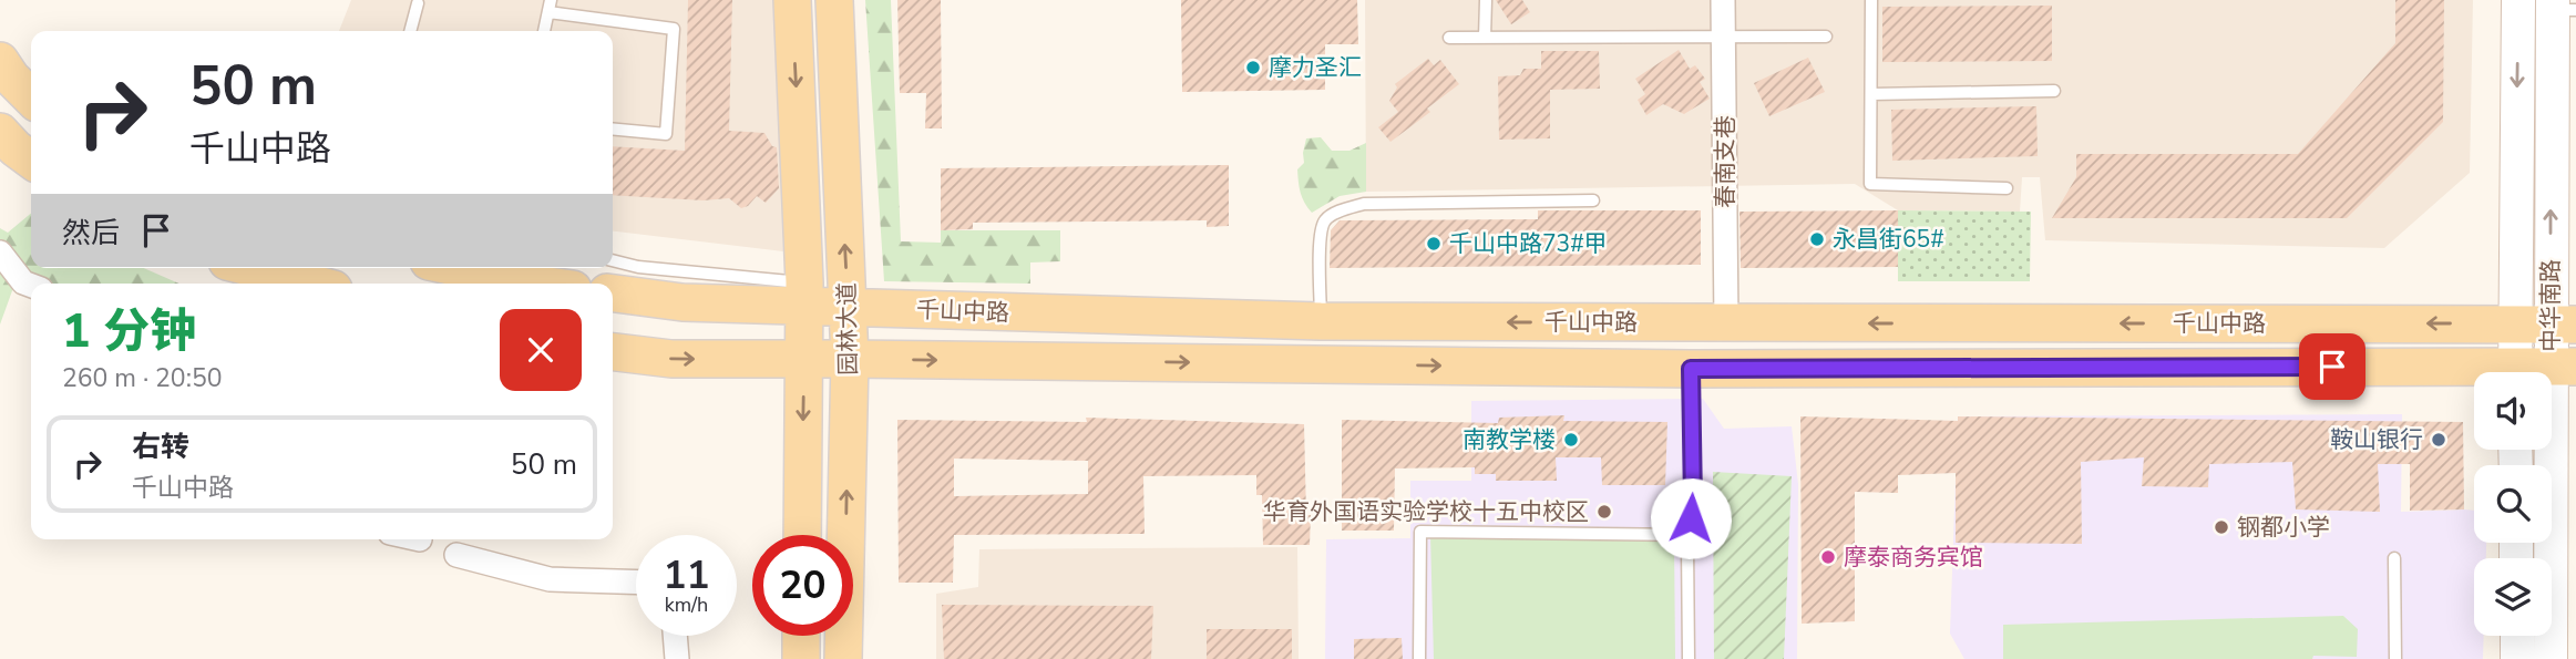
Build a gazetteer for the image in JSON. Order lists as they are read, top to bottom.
{
  "streets": {
    "main road": ["中华南路", "千山中路", "园林大道"],
    "street": ["春南支巷"]
  },
  "crossings": [
    ["春南支巷", "千山中路"],
    ["中华南路", "千山中路"],
    ["千山中路", "园林大道"]
  ],
  "places": [
    "摩力圣汇",
    "永昌街65#",
    "千山中路73#甲",
    "南教学楼",
    "鞍山银行",
    "华育外国语实验学校十五中校区",
    "钢都小学",
    "摩泰商务宾馆"
  ],
  "page": {
    "turn": ["50 m", "千山中路"],
    "then": "然后",
    "heading": ["1 分钟", "260 m · 20:50"],
    "list": [
      {
        "name": "右转",
        "note": "千山中路",
        "value": "50 m"
      }
    ],
    "speed": "11 km/h",
    "limit": "20"
  }
}
